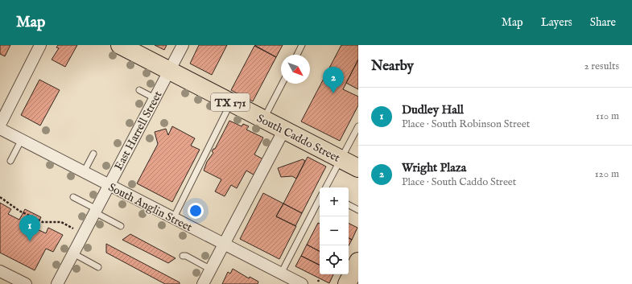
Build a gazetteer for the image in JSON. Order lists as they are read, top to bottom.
{
  "streets": {
    "main road": ["TX 171", "South Caddo Street"],
    "street": ["East Harrell Street", "South Anglin Street"]
  },
  "crossings": [
    ["East Harrell Street", "South Caddo Street"],
    ["East Harrell Street", "South Anglin Street"]
  ],
  "north": "bottom right",
  "page": {
    "header": "Map",
    "nav": ["Map", "Layers", "Share"],
    "heading": ["Nearby", "2 results"],
    "pins": ["2", "1"],
    "list": [
      {
        "mark": "1",
        "name": "Dudley Hall",
        "note": "Place · South Robinson Street",
        "value": "110 m"
      },
      {
        "mark": "2",
        "name": "Wright Plaza",
        "note": "Place · South Caddo Street",
        "value": "120 m"
      }
    ],
    "map_buttons": ["+", "−"]
  }
}
